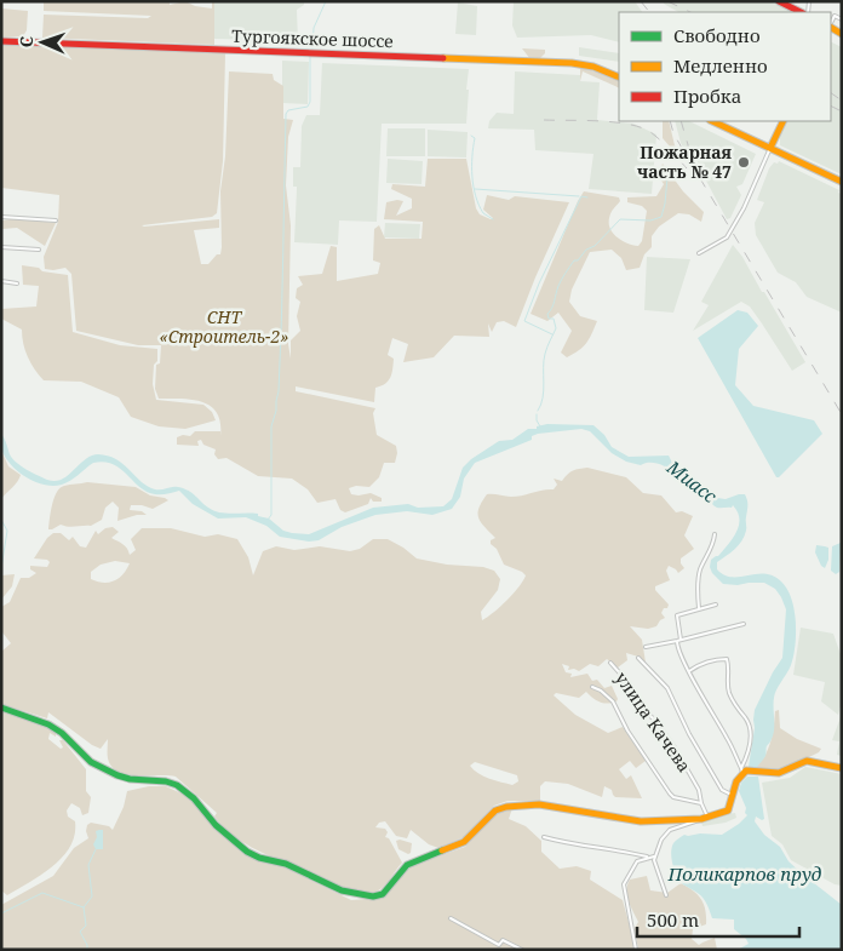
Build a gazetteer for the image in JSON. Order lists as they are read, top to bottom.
{
  "streets": {
    "main road": ["Тургоякское шоссе"],
    "street": ["улица Качева"]
  },
  "water": ["Миасс", "Поликарпов пруд"],
  "parks": ["СНТ «Строитель-2»"],
  "places": ["Пожарная часть № 47"],
  "legend": ["Свободно", "Медленно", "Пробка"],
  "scale_bar": "500 m",
  "north": "left"
}
